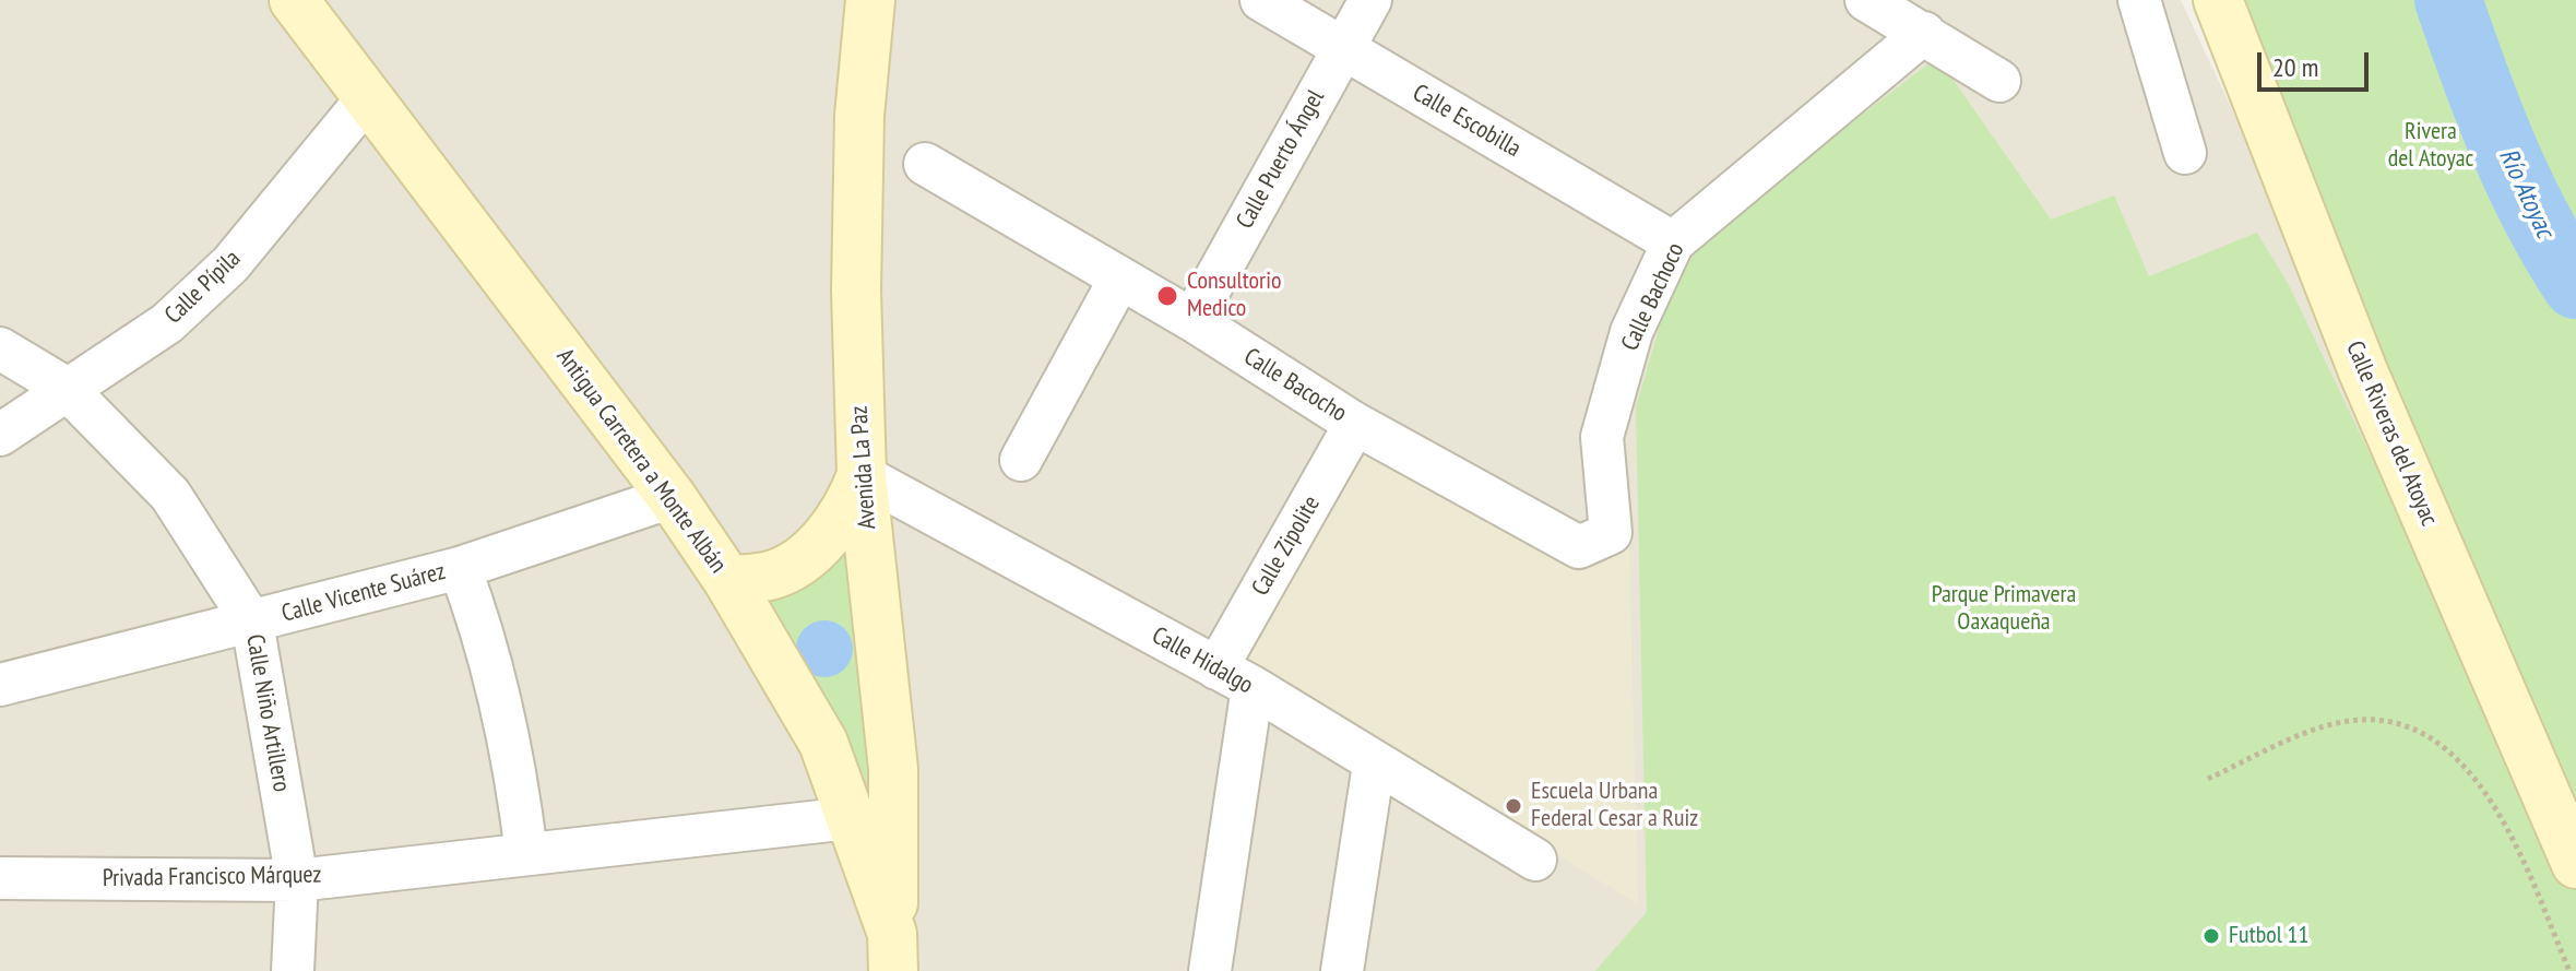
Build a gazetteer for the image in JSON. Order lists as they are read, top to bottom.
{
  "streets": {
    "street": [
      "Calle Escobilla",
      "Calle Puerto Ángel",
      "Calle Pípila",
      "Calle Bachoco",
      "Calle Bacocho",
      "Calle Riveras del Atoyac",
      "Antigua Carretera a Monte Albán",
      "Avenida La Paz",
      "Calle Zipolite",
      "Calle Vicente Suárez",
      "Calle Hidalgo",
      "Calle Niño Artillero",
      "Privada Francisco Márquez"
    ]
  },
  "crossings": [
    ["Calle Escobilla", "Calle Puerto Ángel"],
    ["Calle Escobilla", "Calle Bachoco"],
    ["Calle Puerto Ángel", "Calle Bacocho"],
    ["Calle Pípila", "Antigua Carretera a Monte Albán"],
    ["Calle Pípila", "Calle Niño Artillero"],
    ["Calle Bachoco", "Calle Bacocho"],
    ["Calle Bacocho", "Calle Zipolite"],
    ["Antigua Carretera a Monte Albán", "Avenida La Paz"],
    ["Antigua Carretera a Monte Albán", "Calle Vicente Suárez"],
    ["Antigua Carretera a Monte Albán", "Privada Francisco Márquez"],
    ["Avenida La Paz", "Calle Hidalgo"],
    ["Calle Zipolite", "Calle Hidalgo"],
    ["Calle Vicente Suárez", "Calle Niño Artillero"],
    ["Calle Niño Artillero", "Privada Francisco Márquez"]
  ],
  "water": ["Río Atoyac"],
  "parks": ["Rivera del Atoyac", "Parque Primavera Oaxaqueña"],
  "places": ["Consultorio Medico", "Escuela Urbana Federal Cesar a Ruiz", "Futbol 11"],
  "scale_bar": "20 m"
}
